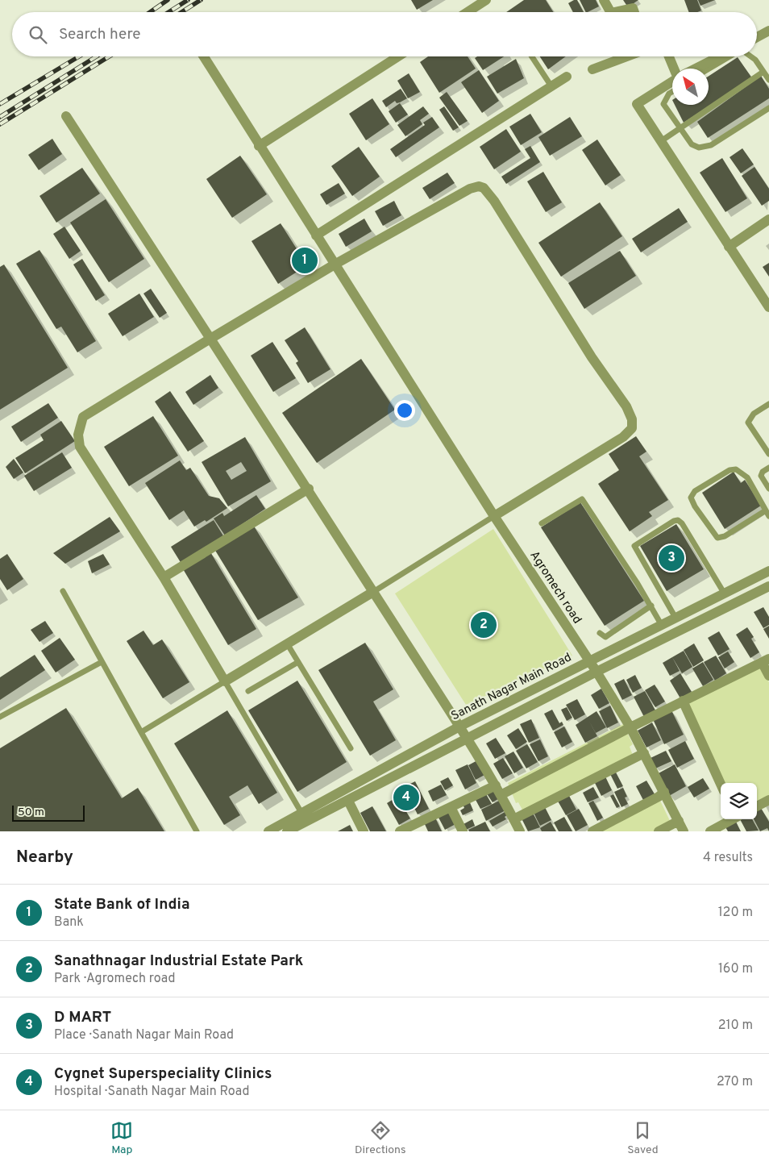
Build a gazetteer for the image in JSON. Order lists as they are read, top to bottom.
{
  "streets": {
    "street": ["Agromech road", "Sanath Nagar Main Road"]
  },
  "crossings": [
    ["Agromech road", "Sanath Nagar Main Road"]
  ],
  "scale_bar": "50 m",
  "north": "top left",
  "page": {
    "search": "Search here",
    "pins": [
      "1",
      "3",
      "2",
      "4"
    ],
    "scale": "50 m",
    "heading": ["Nearby", "4 results"],
    "list": [
      {
        "mark": "1",
        "name": "State Bank of India",
        "note": "Bank",
        "value": "120 m"
      },
      {
        "mark": "2",
        "name": "Sanathnagar Industrial Estate Park",
        "note": "Park · Agromech road",
        "value": "160 m"
      },
      {
        "mark": "3",
        "name": "D MART",
        "note": "Place · Sanath Nagar Main Road",
        "value": "210 m"
      },
      {
        "mark": "4",
        "name": "Cygnet Superspeciality Clinics",
        "note": "Hospital · Sanath Nagar Main Road",
        "value": "270 m"
      }
    ],
    "nav": ["Map", "Directions", "Saved"]
  }
}
